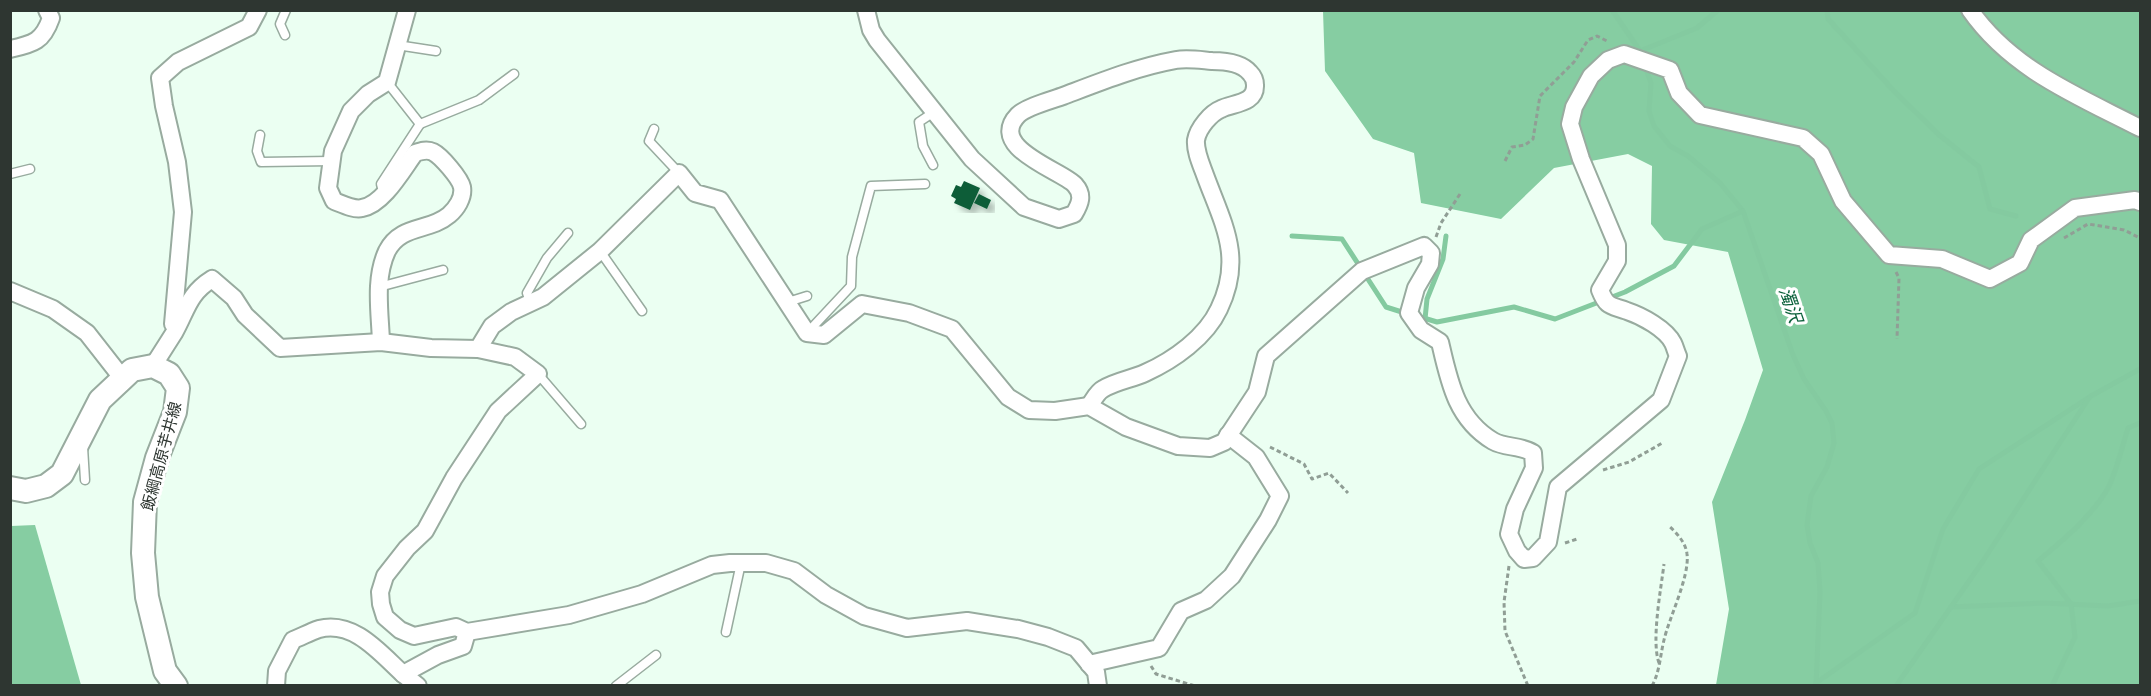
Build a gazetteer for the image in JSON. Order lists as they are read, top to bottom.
{
  "streets": {
    "main road": ["飯綱高原芋井線"]
  },
  "water": ["濁沢"]
}
